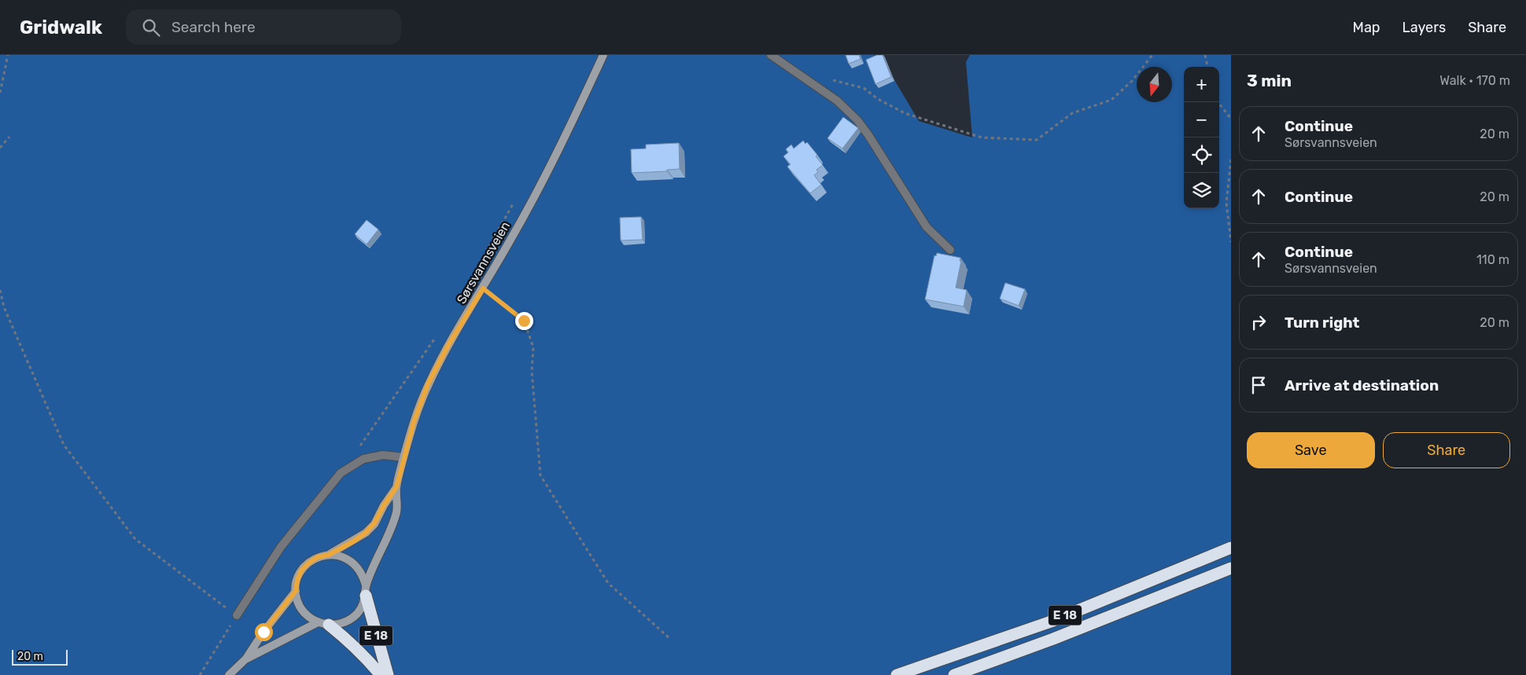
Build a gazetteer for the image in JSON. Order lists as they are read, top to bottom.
{
  "streets": {
    "highway": ["E 18"],
    "main road": ["Sørsvannsveien"]
  },
  "crossings": [
    ["Sørsvannsveien", "E 18"]
  ],
  "scale_bar": "20 m",
  "north": "bottom",
  "page": {
    "header": "Gridwalk",
    "search": "Search here",
    "nav": ["Map", "Layers", "Share"],
    "heading": ["3 min", "Walk · 170 m"],
    "map_buttons": ["+", "−"],
    "list": [
      ["Continue", "Sørsvannsveien", "20 m"],
      ["Continue", "20 m"],
      ["Continue", "Sørsvannsveien", "110 m"],
      ["Turn right", "20 m"],
      "Arrive at destination"
    ],
    "buttons": ["Save", "Share"],
    "scale": "20 m"
  }
}
